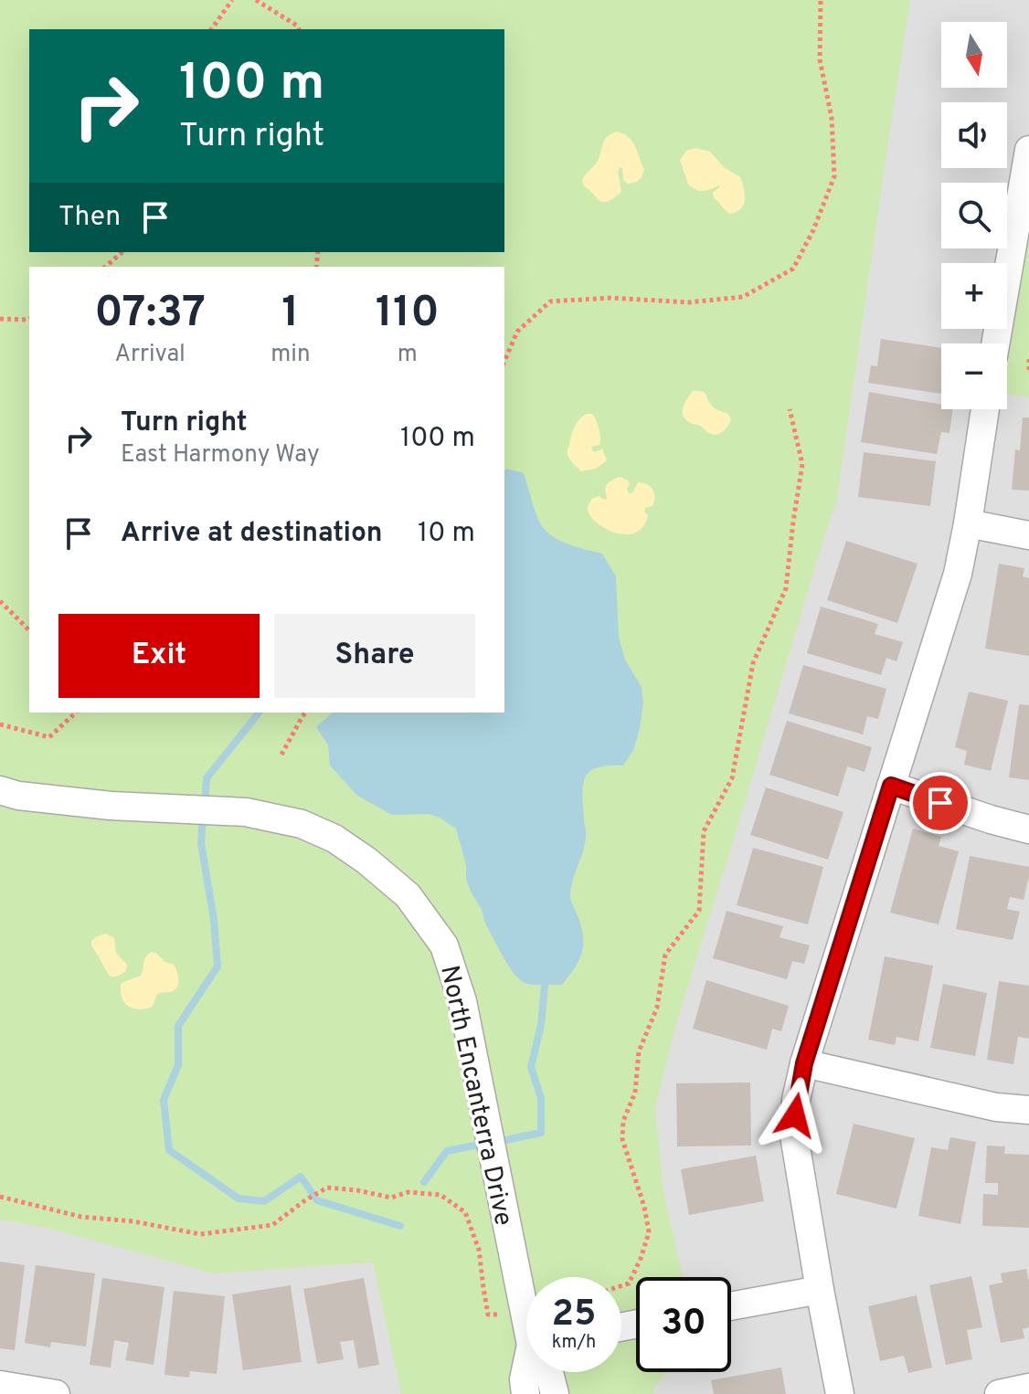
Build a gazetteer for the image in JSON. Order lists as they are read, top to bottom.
{
  "streets": {
    "street": ["North Encanterra Drive"]
  },
  "north": "bottom",
  "page": {
    "map_buttons": ["+", "−"],
    "turn": ["100 m", "Turn right"],
    "then": "Then",
    "eta": [
      "07:37",
      "Arrival",
      "1",
      "min",
      "110",
      "m"
    ],
    "list": [
      {
        "name": "Turn right",
        "note": "East Harmony Way",
        "value": "100 m"
      },
      {
        "name": "Arrive at destination",
        "value": "10 m"
      }
    ],
    "buttons": ["Exit", "Share"],
    "speed": "25 km/h",
    "limit": "30"
  }
}
